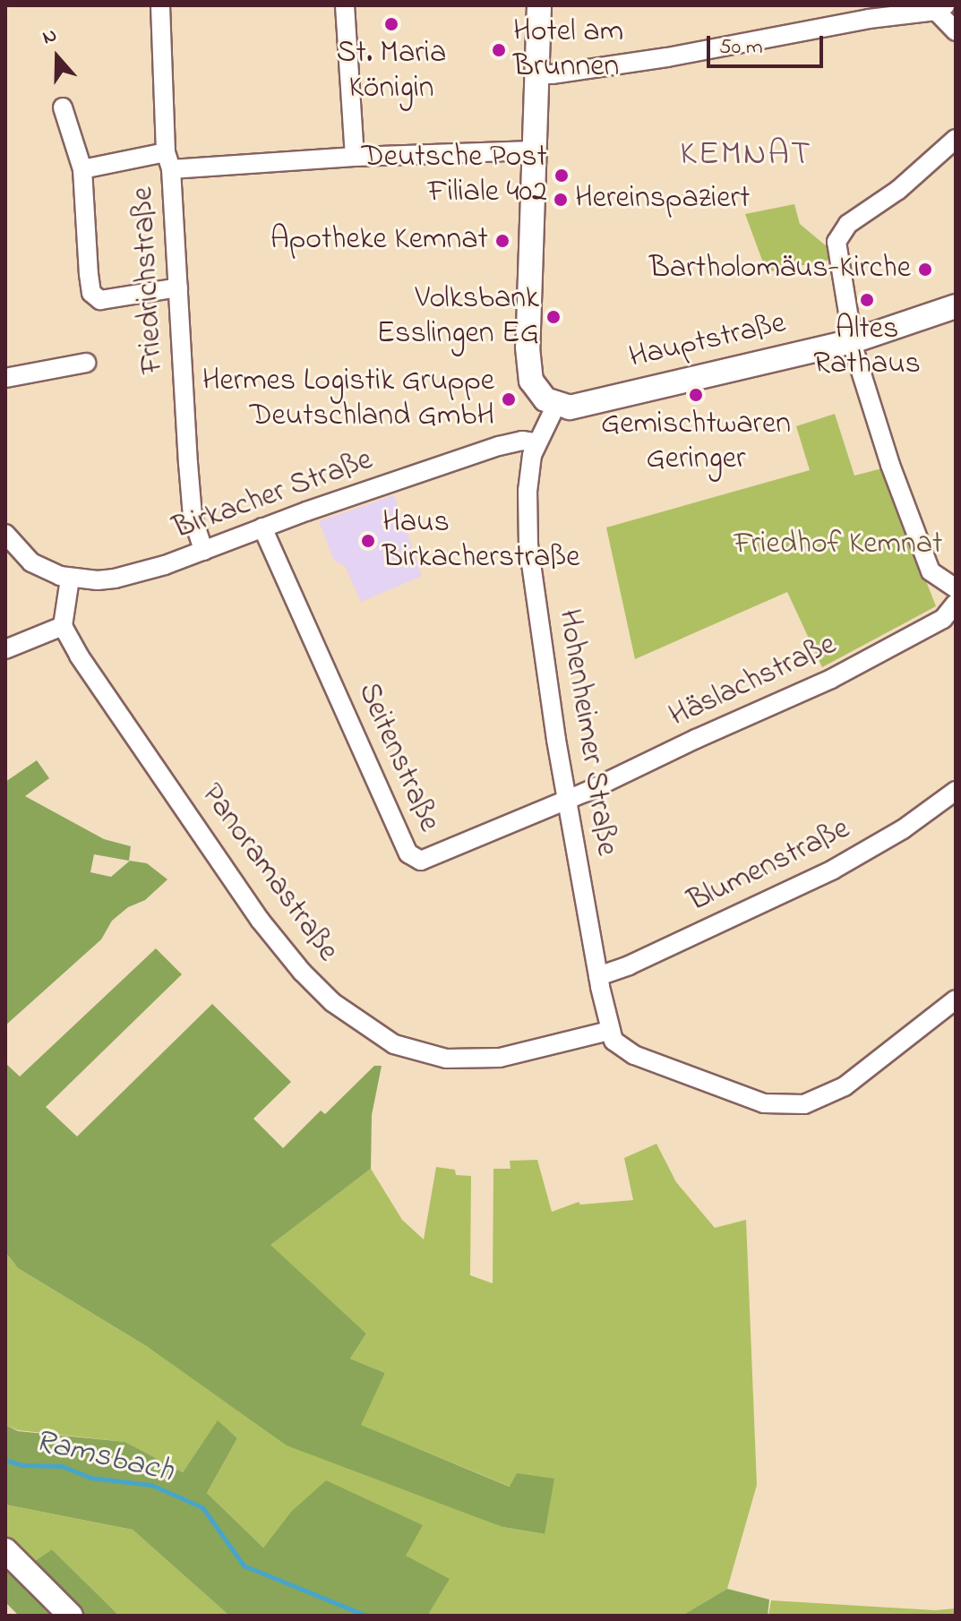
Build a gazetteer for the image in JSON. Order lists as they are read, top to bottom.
{
  "streets": {
    "main road": ["Hauptstraße"],
    "street": [
      "Friedrichstraße",
      "Birkacher Straße",
      "Häslachstraße",
      "Hohenheimer Straße",
      "Seitenstraße",
      "Blumenstraße",
      "Panoramastraße"
    ]
  },
  "crossings": [
    ["Friedrichstraße", "Birkacher Straße"],
    ["Hauptstraße", "Hohenheimer Straße"],
    ["Birkacher Straße", "Hohenheimer Straße"],
    ["Birkacher Straße", "Seitenstraße"],
    ["Häslachstraße", "Hohenheimer Straße"],
    ["Häslachstraße", "Seitenstraße"],
    ["Hohenheimer Straße", "Seitenstraße"],
    ["Hohenheimer Straße", "Blumenstraße"],
    ["Hohenheimer Straße", "Panoramastraße"]
  ],
  "districts": ["KEMNAT"],
  "water": ["Ramsbach"],
  "parks": ["Friedhof Kemnat"],
  "places": [
    "St. Maria Königin",
    "Hotel am Brunnen",
    "Deutsche Post Filiale 402",
    "Hereinspaziert",
    "Apotheke Kemnat",
    "Bartholomäus-Kirche",
    "Altes Rathaus",
    "Volksbank Esslingen EG",
    "Gemischtwaren Geringer",
    "Hermes Logistik Gruppe Deutschland GmbH",
    "Haus Birkacherstraße"
  ],
  "scale_bar": "50 m",
  "north": "top"
}
